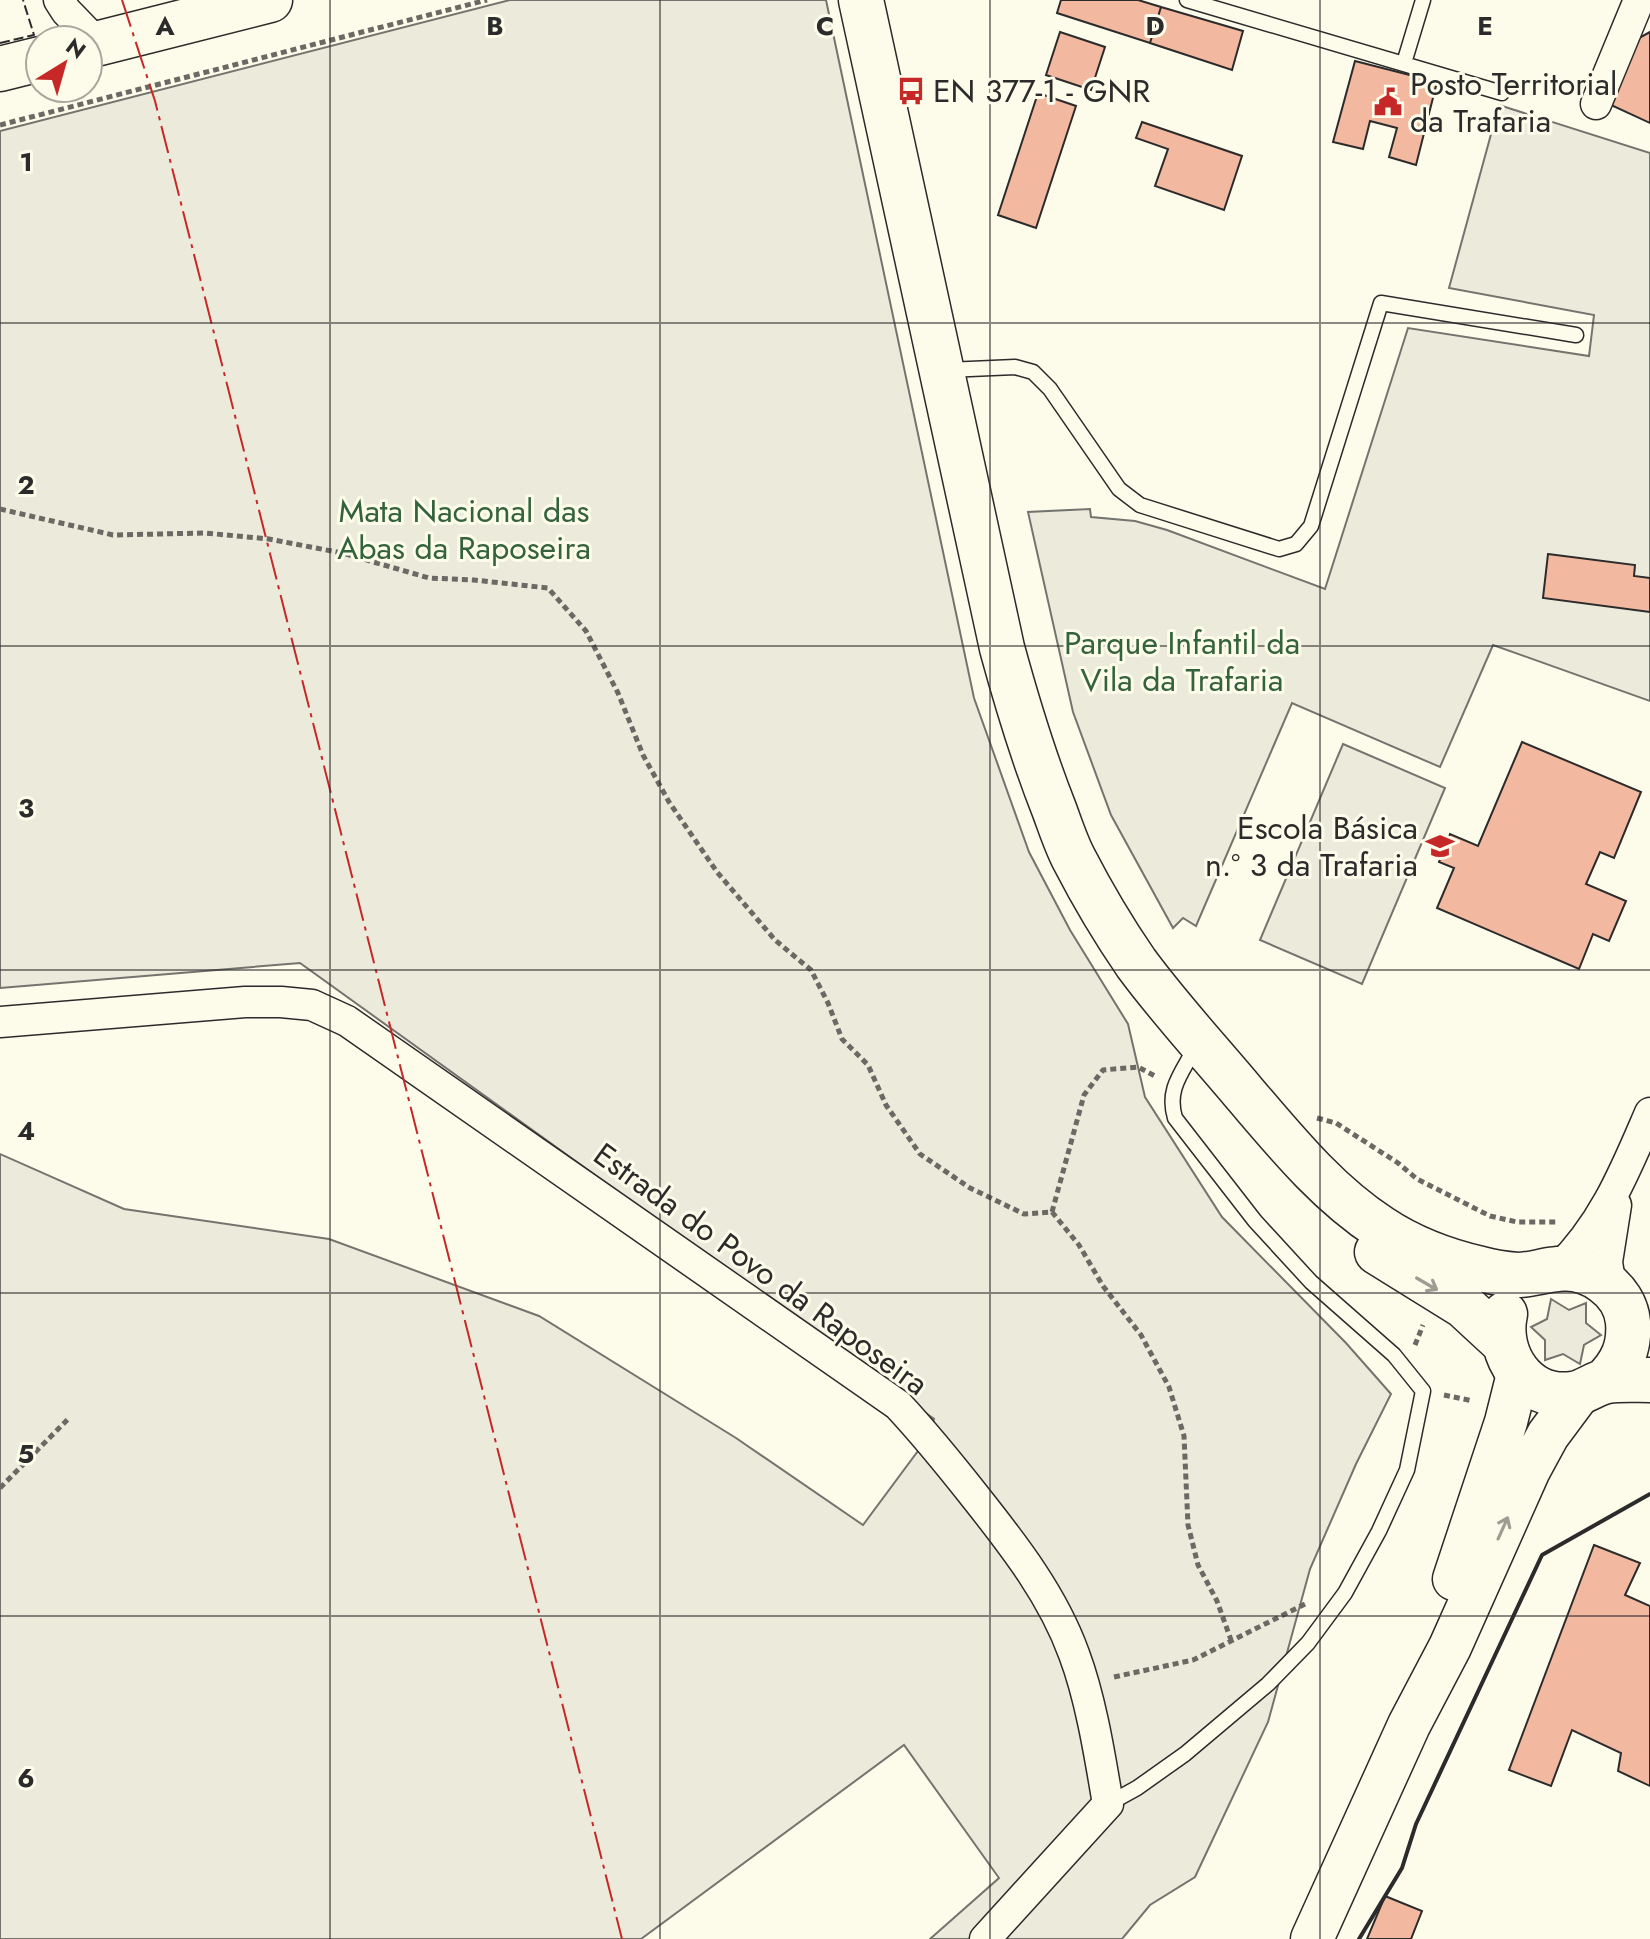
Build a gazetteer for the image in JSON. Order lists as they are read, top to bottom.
{
  "streets": {
    "street": ["Estrada do Povo da Raposeira"]
  },
  "parks": ["Mata Nacional das Abas da Raposeira", "Parque Infantil da Vila da Trafaria"],
  "places": {
    "bus stop": ["EN 377-1 - GNR"],
    "public building": ["Posto Territorial da Trafaria"],
    "school or university": ["Escola Básica n.º 3 da Trafaria"]
  },
  "north": "top right",
  "grid": {
    "columns": [
      "A",
      "B",
      "C",
      "D",
      "E"
    ],
    "rows": [
      "1",
      "2",
      "3",
      "4",
      "5",
      "6"
    ]
  }
}
